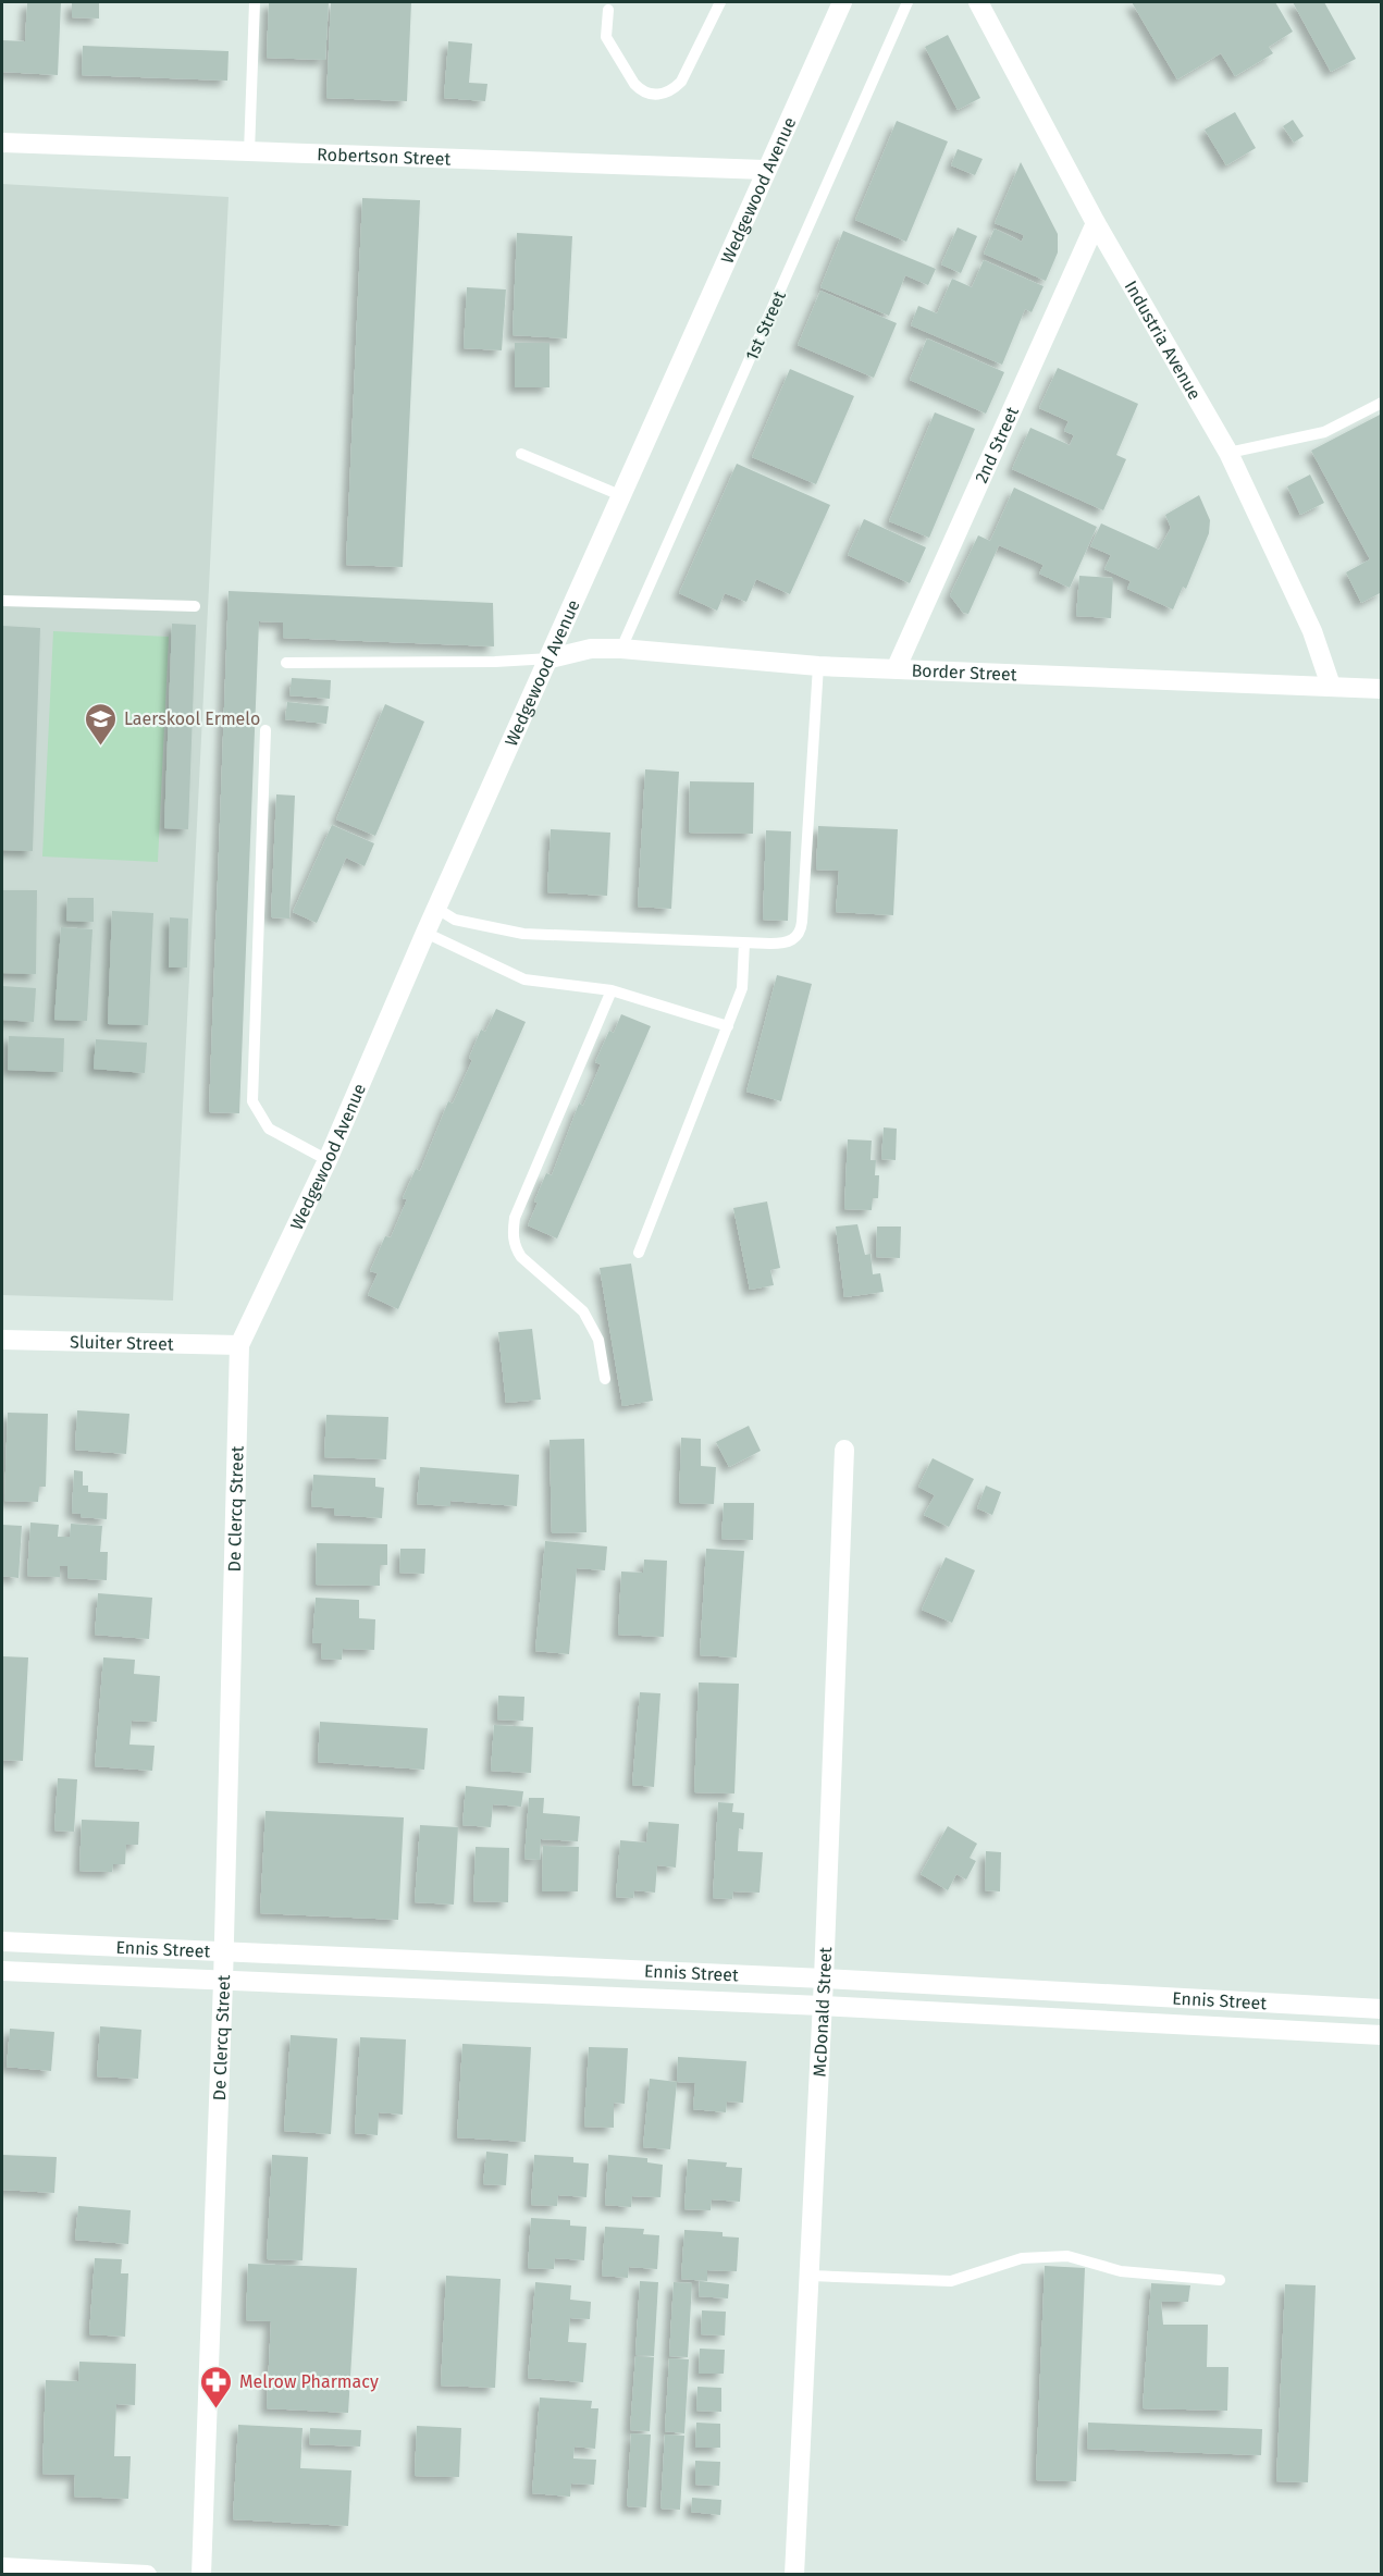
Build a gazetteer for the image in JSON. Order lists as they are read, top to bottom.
{
  "streets": {
    "street": [
      "Robertson Street",
      "Wedgewood Avenue",
      "Industria Avenue",
      "2nd Street",
      "Border Street",
      "Sluiter Street",
      "De Clercq Street",
      "Ennis Street",
      "McDonald Street"
    ],
    "lane": ["1st Street"]
  },
  "crossings": [
    ["Robertson Street", "Wedgewood Avenue"],
    ["Wedgewood Avenue", "Border Street"],
    ["Wedgewood Avenue", "Sluiter Street"],
    ["Wedgewood Avenue", "De Clercq Street"],
    ["1st Street", "Border Street"],
    ["Industria Avenue", "2nd Street"],
    ["Industria Avenue", "Border Street"],
    ["2nd Street", "Border Street"],
    ["Sluiter Street", "De Clercq Street"],
    ["De Clercq Street", "Ennis Street"],
    ["Ennis Street", "McDonald Street"]
  ],
  "places": {
    "school or university": ["Laerskool Ermelo"],
    "pharmacy": ["Melrow Pharmacy"]
  }
}
